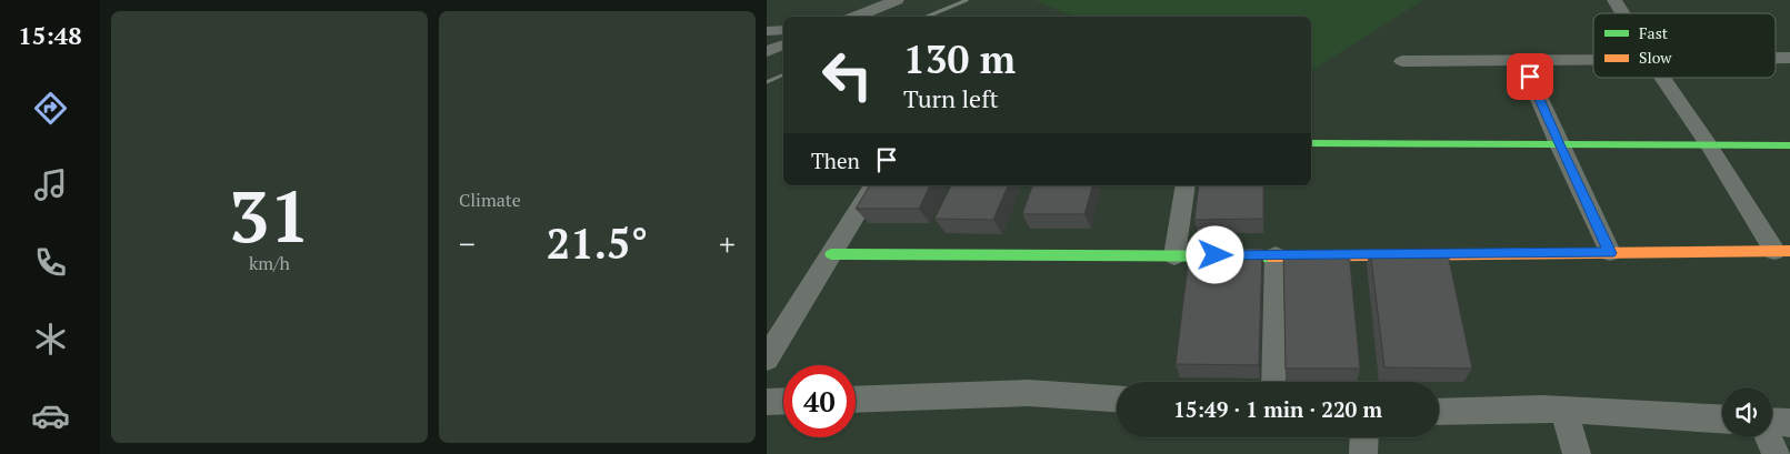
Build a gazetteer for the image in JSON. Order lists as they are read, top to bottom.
{
  "legend": ["Fast", "Slow"],
  "page": {
    "tabs": "15:48",
    "tile": [
      ["31", "km/h"],
      "Climate"
    ],
    "turn": ["130 m", "Turn left"],
    "then": "Then",
    "heat": ["−", "21.5°", "+"],
    "limit": "40",
    "trip": "15:49 · 1 min · 220 m"
  }
}
